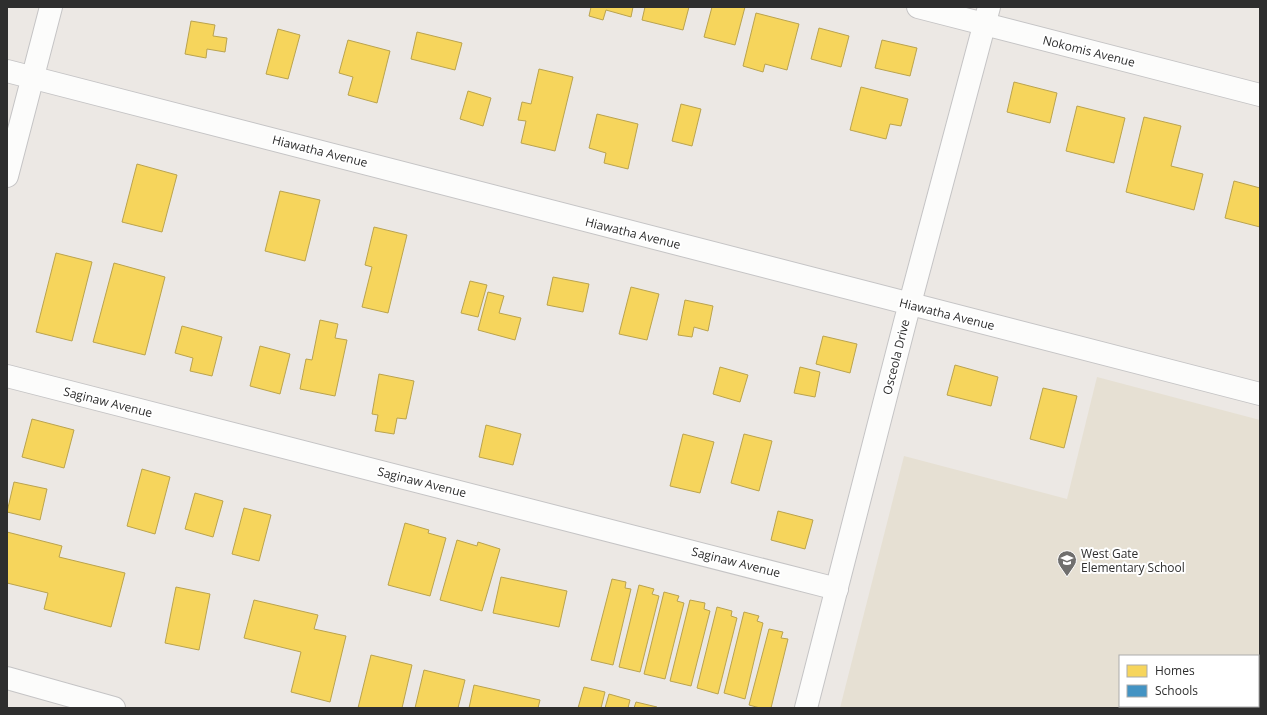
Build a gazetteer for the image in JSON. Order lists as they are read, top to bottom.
{
  "streets": {
    "street": [
      "Nokomis Avenue",
      "Hiawatha Avenue",
      "Osceola Drive",
      "Saginaw Avenue"
    ]
  },
  "crossings": [
    ["Nokomis Avenue", "Osceola Drive"],
    ["Hiawatha Avenue", "Osceola Drive"],
    ["Osceola Drive", "Saginaw Avenue"]
  ],
  "places": {
    "school or university": ["West Gate Elementary School"]
  },
  "legend": ["Homes", "Schools"]
}
